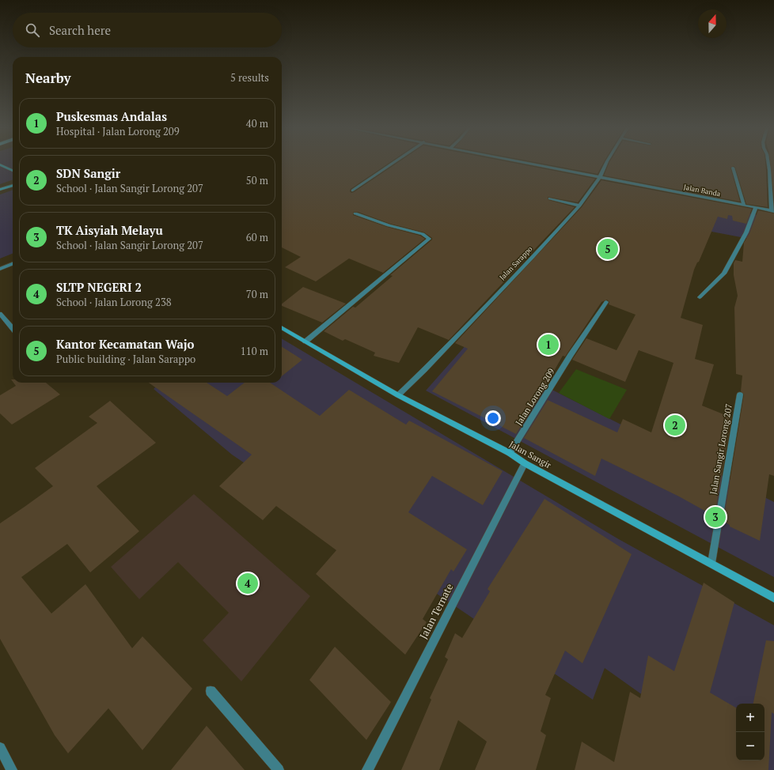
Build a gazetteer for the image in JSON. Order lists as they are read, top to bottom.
{
  "streets": {
    "street": [
      "Jalan Banda",
      "Jalan Sarappo",
      "Jalan Lorong 209",
      "Jalan Sangir Lorong 207",
      "Jalan Sangir",
      "Jalan Ternate"
    ]
  },
  "crossings": [
    ["Jalan Banda", "Jalan Sarappo"],
    ["Jalan Sarappo", "Jalan Sangir"],
    ["Jalan Lorong 209", "Jalan Sangir"],
    ["Jalan Sangir Lorong 207", "Jalan Sangir"],
    ["Jalan Sangir", "Jalan Ternate"]
  ],
  "north": "top",
  "page": {
    "search": "Search here",
    "heading": ["Nearby", "5 results"],
    "list": [
      {
        "mark": "1",
        "name": "Puskesmas Andalas",
        "note": "Hospital · Jalan Lorong 209",
        "value": "40 m"
      },
      {
        "mark": "2",
        "name": "SDN Sangir",
        "note": "School · Jalan Sangir Lorong 207",
        "value": "50 m"
      },
      {
        "mark": "3",
        "name": "TK Aisyiah Melayu",
        "note": "School · Jalan Sangir Lorong 207",
        "value": "60 m"
      },
      {
        "mark": "4",
        "name": "SLTP NEGERI 2",
        "note": "School · Jalan Lorong 238",
        "value": "70 m"
      },
      {
        "mark": "5",
        "name": "Kantor Kecamatan Wajo",
        "note": "Public building · Jalan Sarappo",
        "value": "110 m"
      }
    ],
    "pins": [
      "5",
      "1",
      "2",
      "3",
      "4"
    ],
    "map_buttons": ["+", "−"]
  }
}
